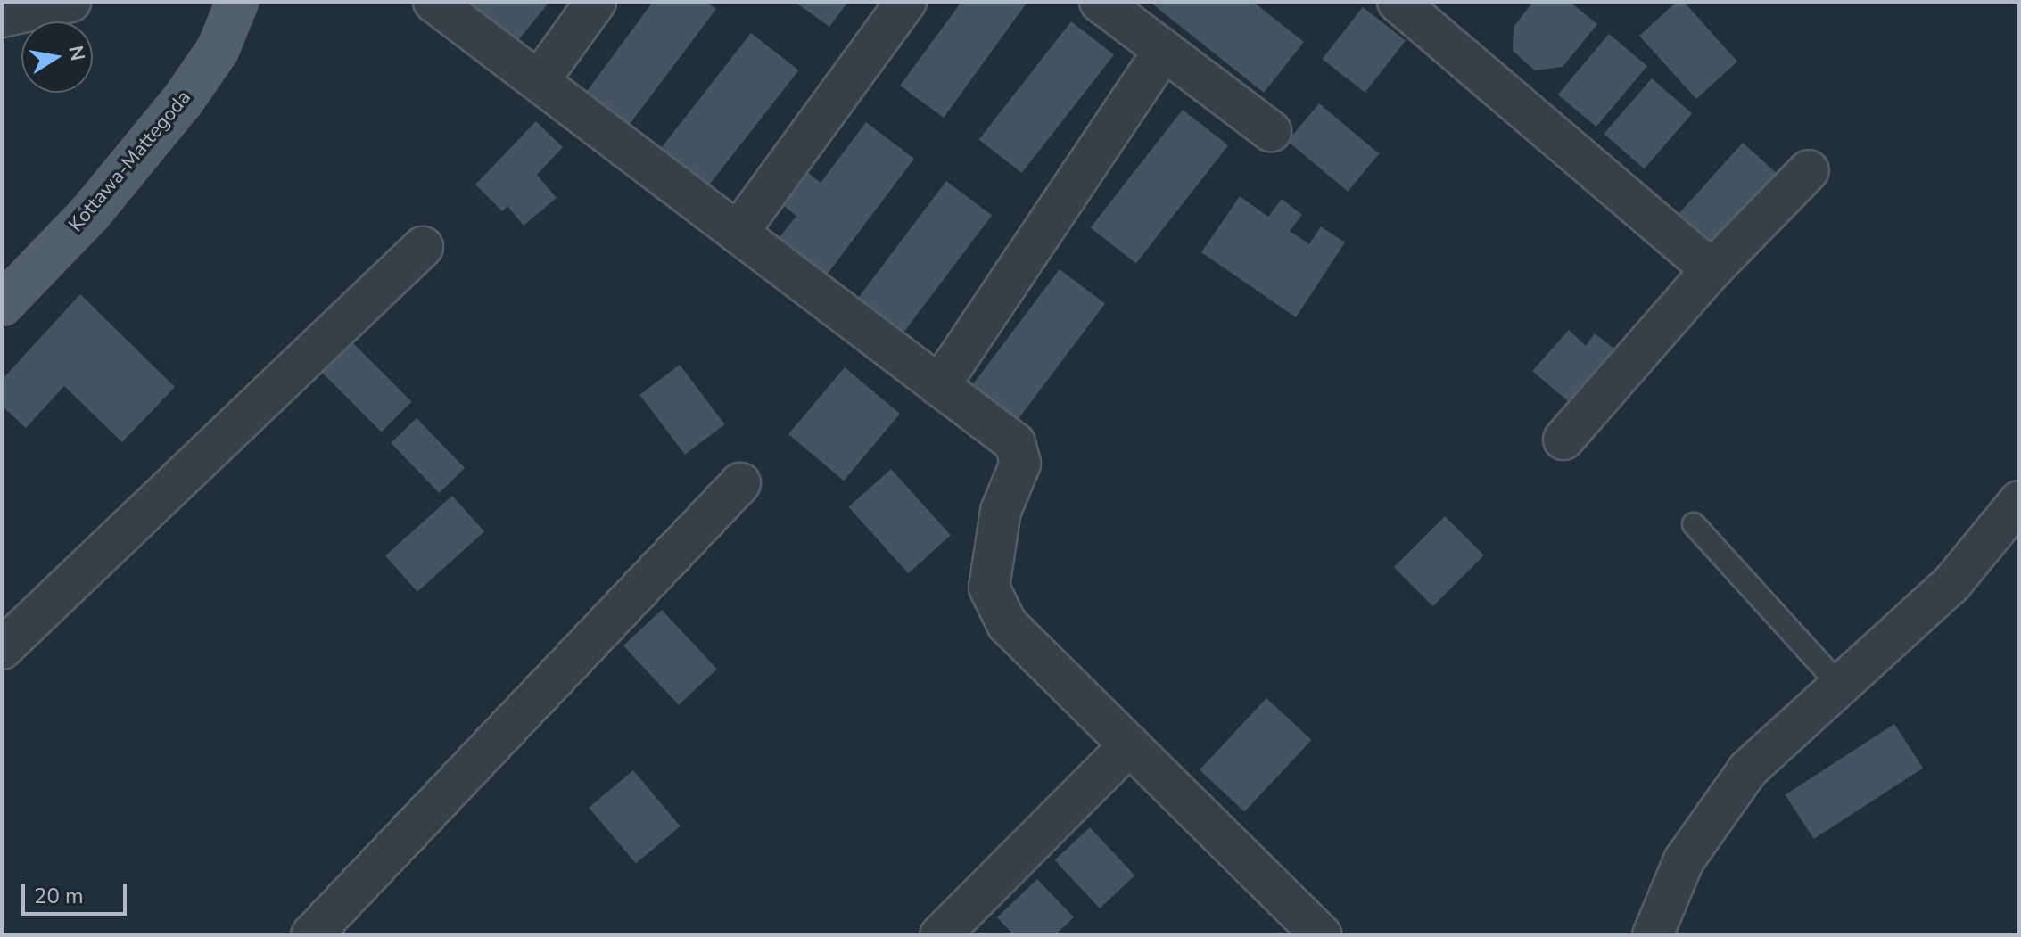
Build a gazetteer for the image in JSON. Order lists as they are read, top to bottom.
{
  "streets": {
    "main road": ["Kottawa-Mattegoda"]
  },
  "scale_bar": "20 m",
  "north": "right"
}
